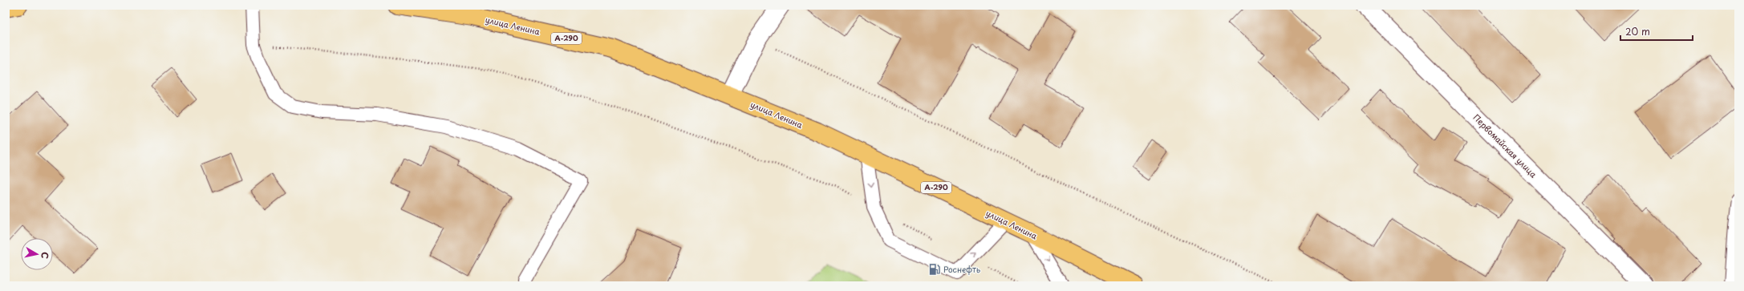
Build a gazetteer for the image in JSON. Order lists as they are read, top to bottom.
{
  "streets": {
    "highway": ["улица Ленина", "А-290"],
    "street": ["Первомайская улица"]
  },
  "places": {
    "fuel station": ["Роснефть"]
  },
  "scale_bar": "20 m",
  "north": "right"
}
